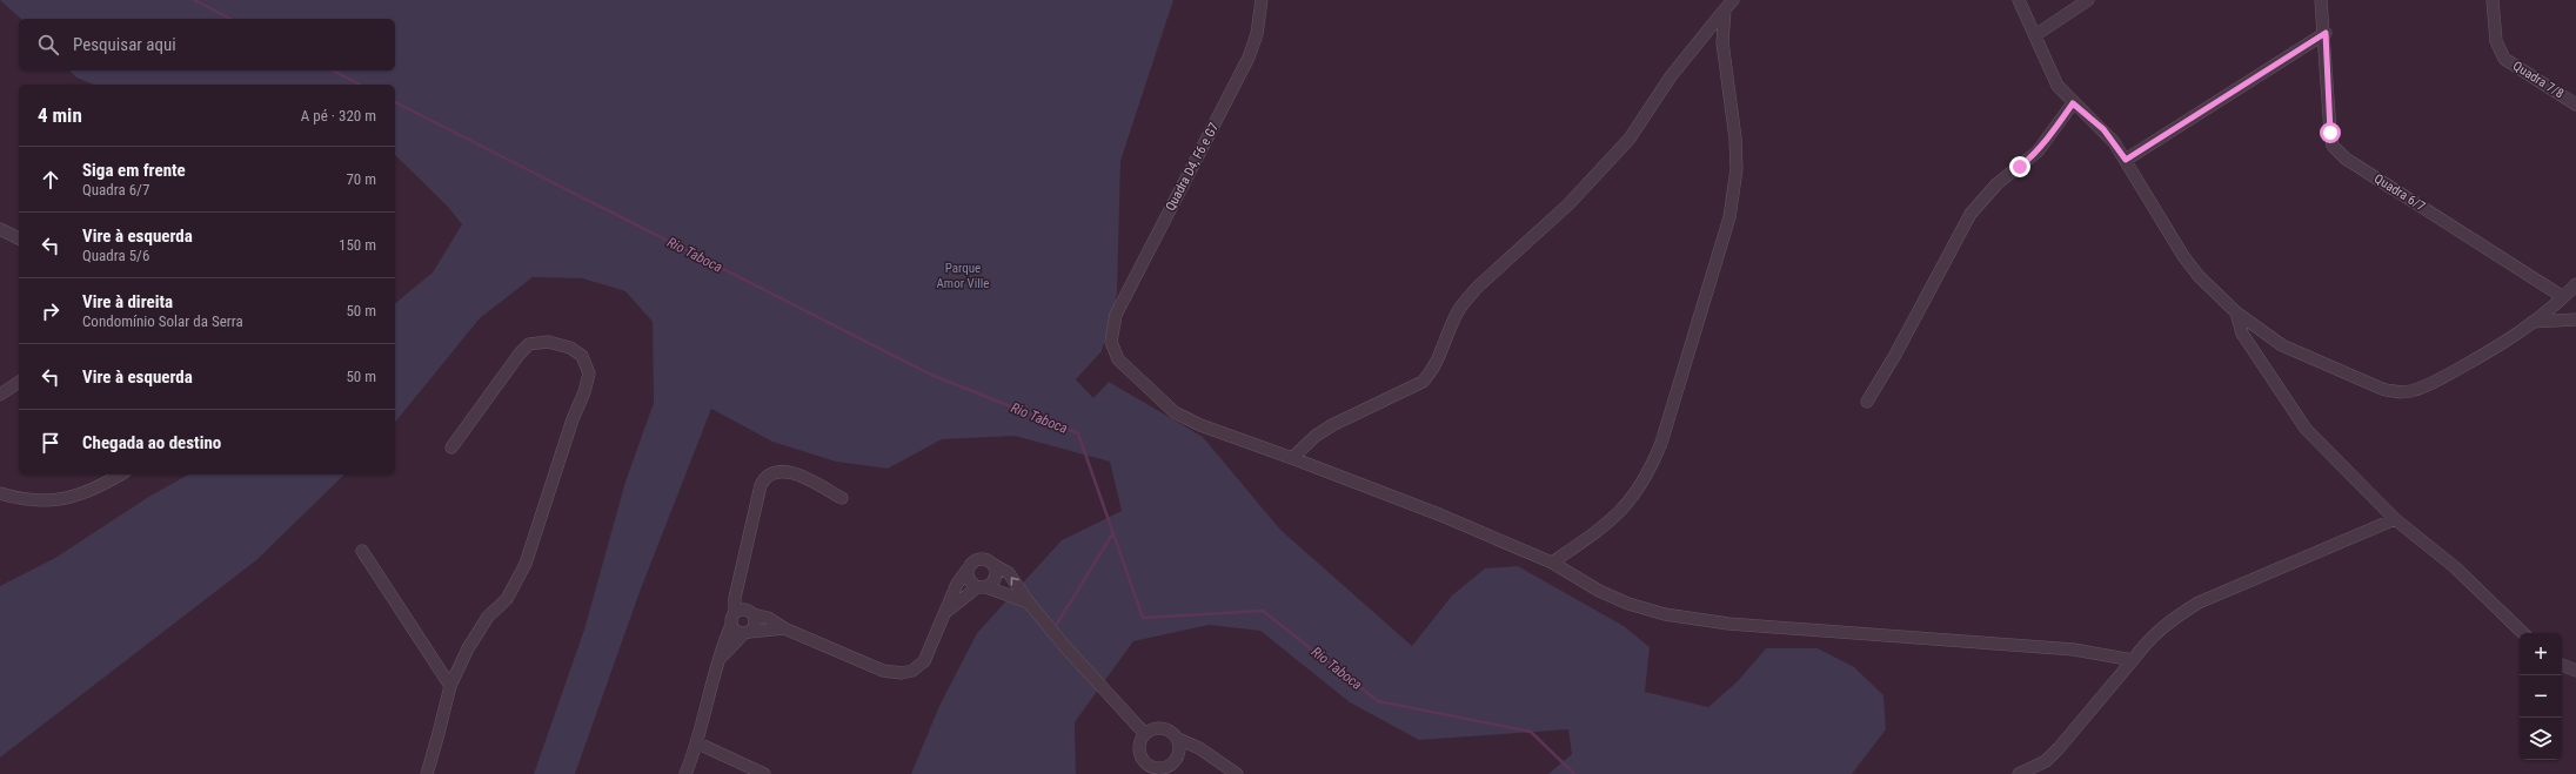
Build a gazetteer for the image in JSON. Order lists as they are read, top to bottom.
{
  "streets": {
    "street": ["Quadra 7/8", "Quadra D4, F6 e G7", "Quadra 6/7"]
  },
  "water": ["Rio Taboca"],
  "parks": ["Parque Amor Ville"],
  "page": {
    "search": "Pesquisar aqui",
    "heading": ["4 min", "A pé · 320 m"],
    "list": [
      ["Siga em frente", "Quadra 6/7", "70 m"],
      ["Vire à esquerda", "Quadra 5/6", "150 m"],
      ["Vire à direita", "Condomínio Solar da Serra", "50 m"],
      ["Vire à esquerda", "50 m"],
      "Chegada ao destino"
    ],
    "map_buttons": ["+", "−"]
  }
}
